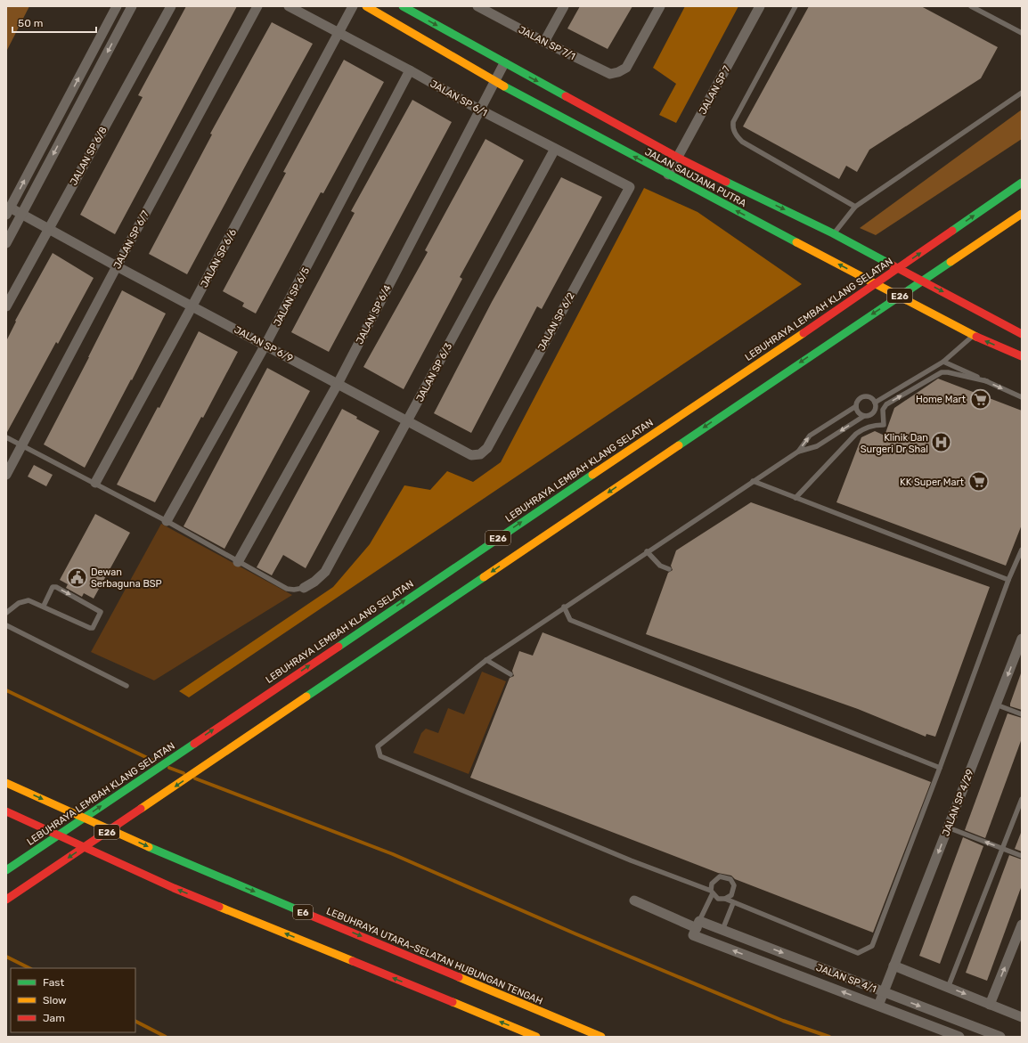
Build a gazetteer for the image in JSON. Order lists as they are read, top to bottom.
{
  "streets": {
    "main road": [
      "JALAN SAUJANA PUTRA",
      "E26",
      "LEBUHRAYA LEMBAH KLANG SELATAN",
      "E6",
      "LEBUHRAYA UTARA–SELATAN HUBUNGAN TENGAH"
    ],
    "street": [
      "JALAN SP 7/1",
      "JALAN SP 7",
      "JALAN SP 6/1",
      "JALAN SP 6/8",
      "JALAN SP 6/7",
      "JALAN SP 6/6",
      "JALAN SP 6/5",
      "JALAN SP 6/4",
      "JALAN SP 6/2",
      "JALAN SP 6/9",
      "JALAN SP 6/3",
      "JALAN SP 4/29",
      "JALAN SP 4/1"
    ]
  },
  "crossings": [
    ["JALAN SP 7", "JALAN SAUJANA PUTRA"],
    ["JALAN SP 6/1", "JALAN SP 6/6"],
    ["JALAN SP 6/1", "JALAN SP 6/5"],
    ["JALAN SP 6/1", "JALAN SP 6/4"],
    ["JALAN SP 6/1", "JALAN SP 6/2"],
    ["JALAN SP 6/1", "JALAN SP 6/3"],
    ["JALAN SP 6/8", "JALAN SP 6/9"],
    ["JALAN SAUJANA PUTRA", "JALAN SP 6/4"],
    ["JALAN SP 6/7", "JALAN SP 6/9"],
    ["JALAN SP 6/6", "JALAN SP 6/9"],
    ["JALAN SP 6/5", "JALAN SP 6/9"],
    ["JALAN SP 6/4", "JALAN SP 6/9"],
    ["JALAN SP 6/2", "JALAN SP 6/9"],
    ["JALAN SP 6/9", "JALAN SP 6/3"],
    ["JALAN SP 4/29", "JALAN SP 4/1"]
  ],
  "one_way": ["JALAN SP 4/29"],
  "places": {
    "supermarket": ["Home Mart", "KK Super Mart"],
    "hospital": ["Klinik Dan Surgeri Dr Shal"],
    "public building": ["Dewan Serbaguna BSP"]
  },
  "legend": ["Fast", "Slow", "Jam"],
  "scale_bar": "50 m"
}
